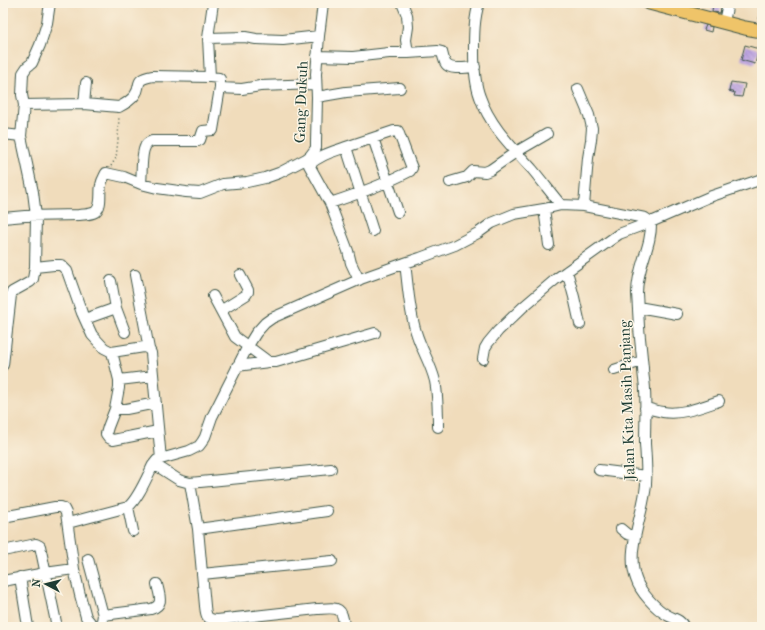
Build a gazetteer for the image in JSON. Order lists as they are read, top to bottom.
{
  "streets": {
    "street": ["Gang Dukuh", "Jalan Kita Masih Panjang"]
  },
  "north": "left"
}
